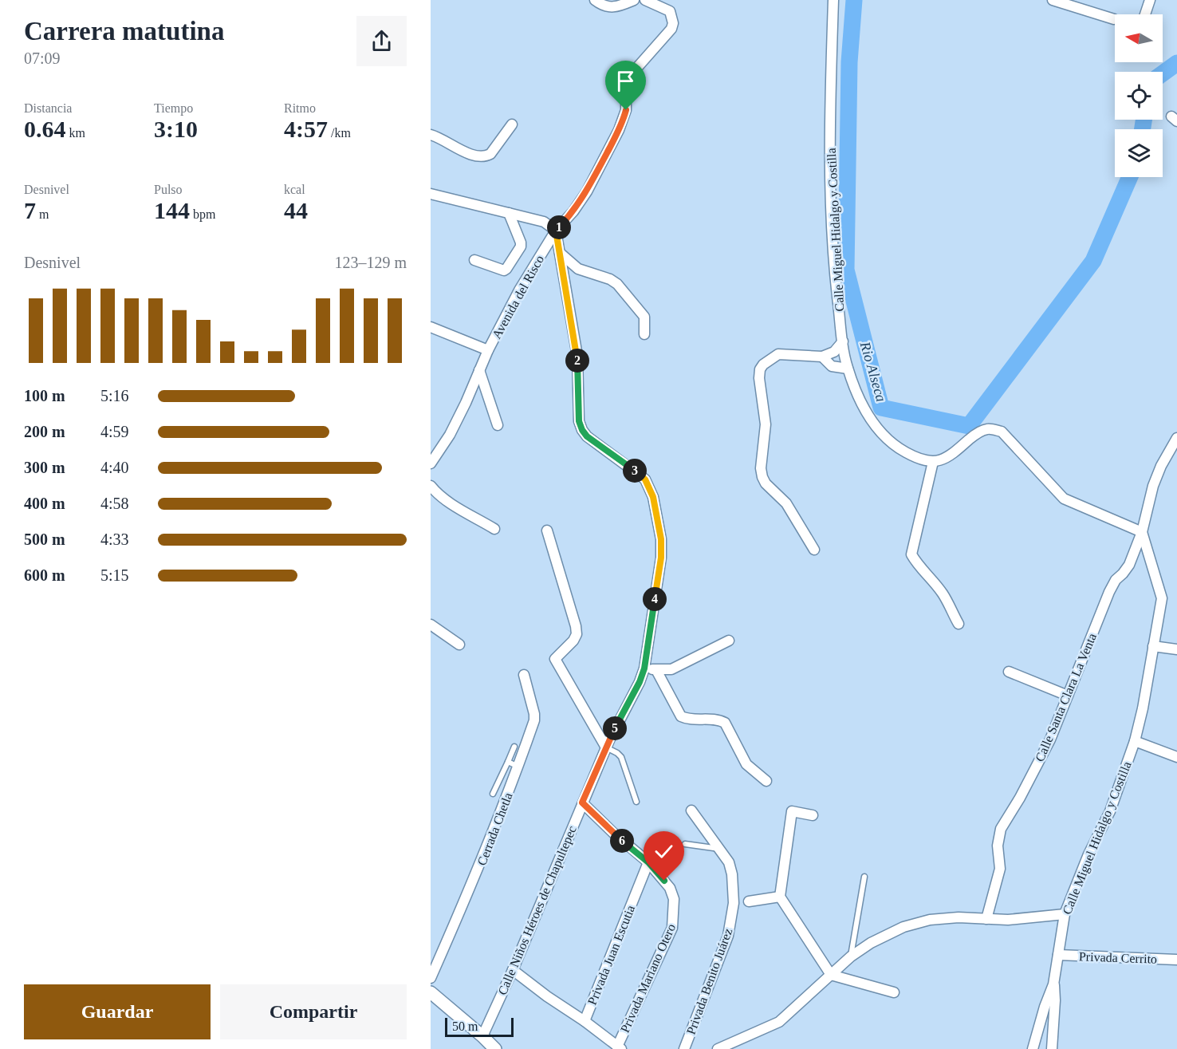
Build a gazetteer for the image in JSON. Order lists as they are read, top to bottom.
{
  "streets": {
    "street": [
      "Calle Miguel Hidalgo y Costilla",
      "Avenida del Risco",
      "Calle Santa Clara La Venta",
      "Cerrada Chetla",
      "Calle Niños Héroes de Chapultepec",
      "Privada Juan Escutia",
      "Privada Cerrito",
      "Privada Mariano Otero",
      "Privada Benito Juárez"
    ]
  },
  "crossings": [
    ["Calle Miguel Hidalgo y Costilla", "Calle Santa Clara La Venta"],
    ["Calle Miguel Hidalgo y Costilla", "Privada Cerrito"],
    ["Avenida del Risco", "Calle Niños Héroes de Chapultepec"],
    ["Calle Niños Héroes de Chapultepec", "Privada Mariano Otero"],
    ["Privada Juan Escutia", "Privada Mariano Otero"]
  ],
  "water": ["Rio Alseca"],
  "scale_bar": "50 m",
  "north": "left",
  "page": {
    "heading": ["Carrera matutina", "07:09"],
    "stats": [
      ["Distancia", "0.64 km"],
      ["Tiempo", "3:10"],
      ["Ritmo", "4:57 /km"],
      ["Desnivel", "7 m"],
      ["Pulso", "144 bpm"],
      ["kcal", "44"]
    ],
    "pins": [
      "1",
      "2",
      "3",
      "4",
      "5",
      "6"
    ],
    "chart": ["Desnivel", "123–129 m"],
    "list": [
      {
        "name": "100 m",
        "note": "5:16"
      },
      {
        "name": "200 m",
        "note": "4:59"
      },
      {
        "name": "300 m",
        "note": "4:40"
      },
      {
        "name": "400 m",
        "note": "4:58"
      },
      {
        "name": "500 m",
        "note": "4:33"
      },
      {
        "name": "600 m",
        "note": "5:15"
      }
    ],
    "buttons": ["Guardar", "Compartir"],
    "scale": "50 m"
  }
}
